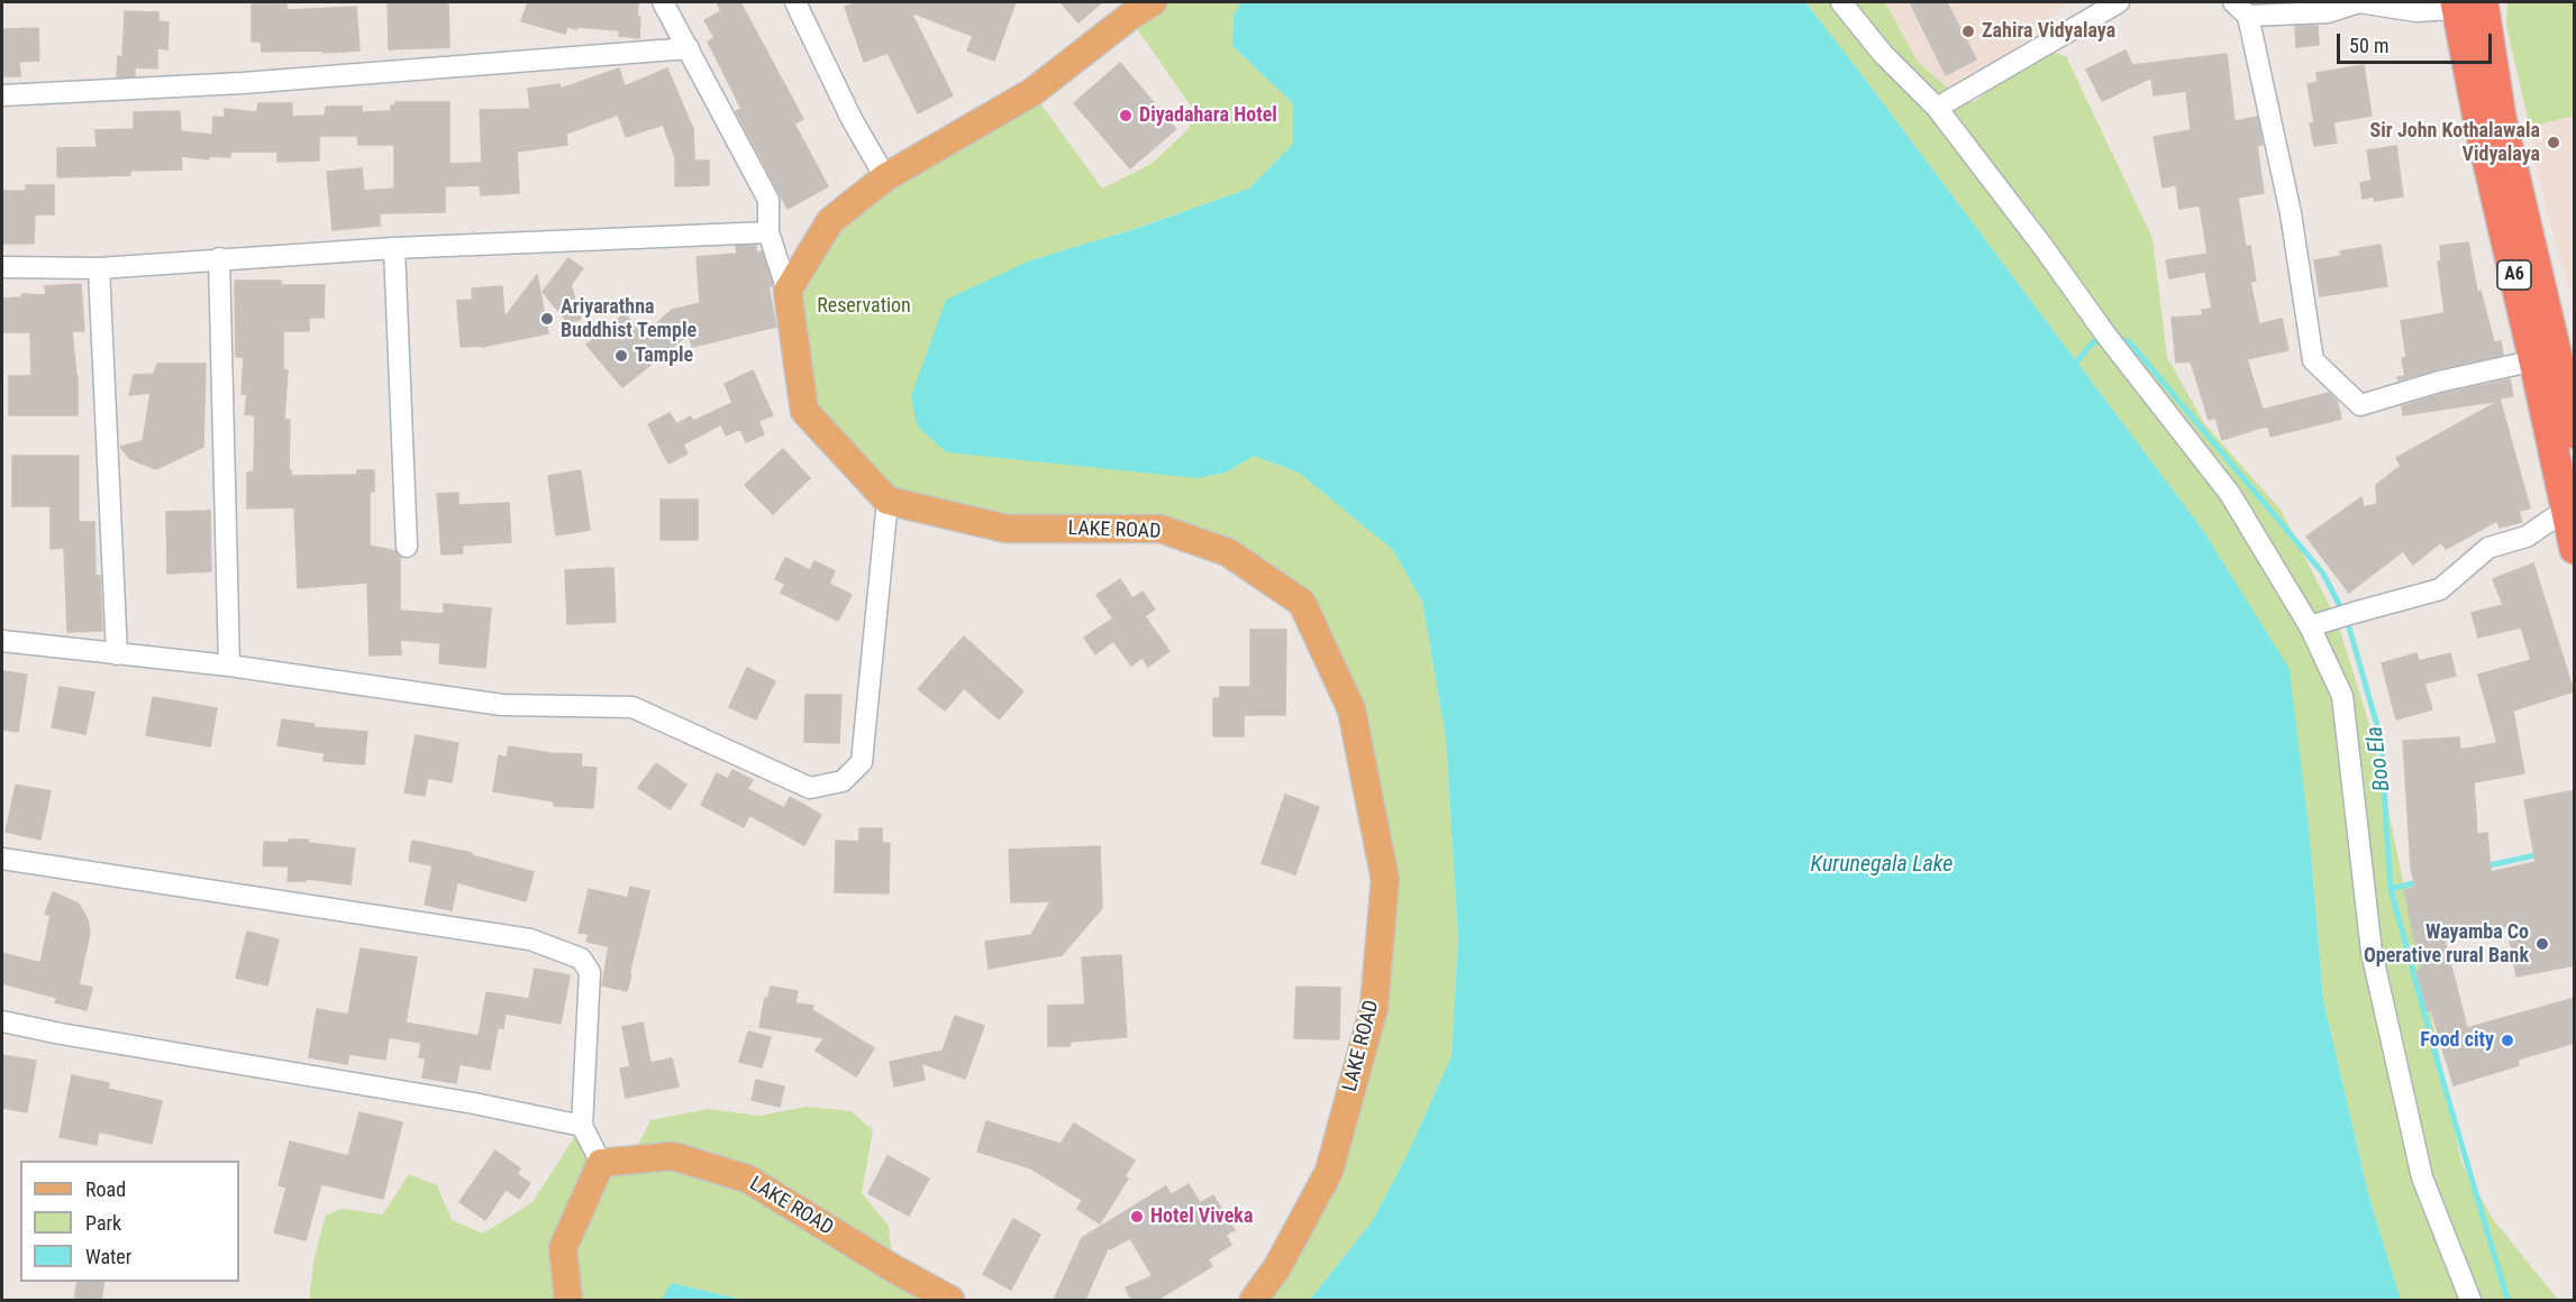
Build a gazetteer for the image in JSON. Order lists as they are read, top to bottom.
{
  "streets": {
    "highway": ["A6"],
    "main road": ["LAKE ROAD"]
  },
  "water": ["Boo Ela", "Kurunegala Lake"],
  "parks": ["Reservation"],
  "places": [
    "Zahira Vidyalaya",
    "Diyadahara Hotel",
    "Sir John Kothalawala Vidyalaya",
    "Ariyarathna Buddhist Temple",
    "Tample",
    "Wayamba Co Operative rural Bank",
    "Food city",
    "Hotel Viveka"
  ],
  "legend": ["Road", "Park", "Water"],
  "scale_bar": "50 m"
}
